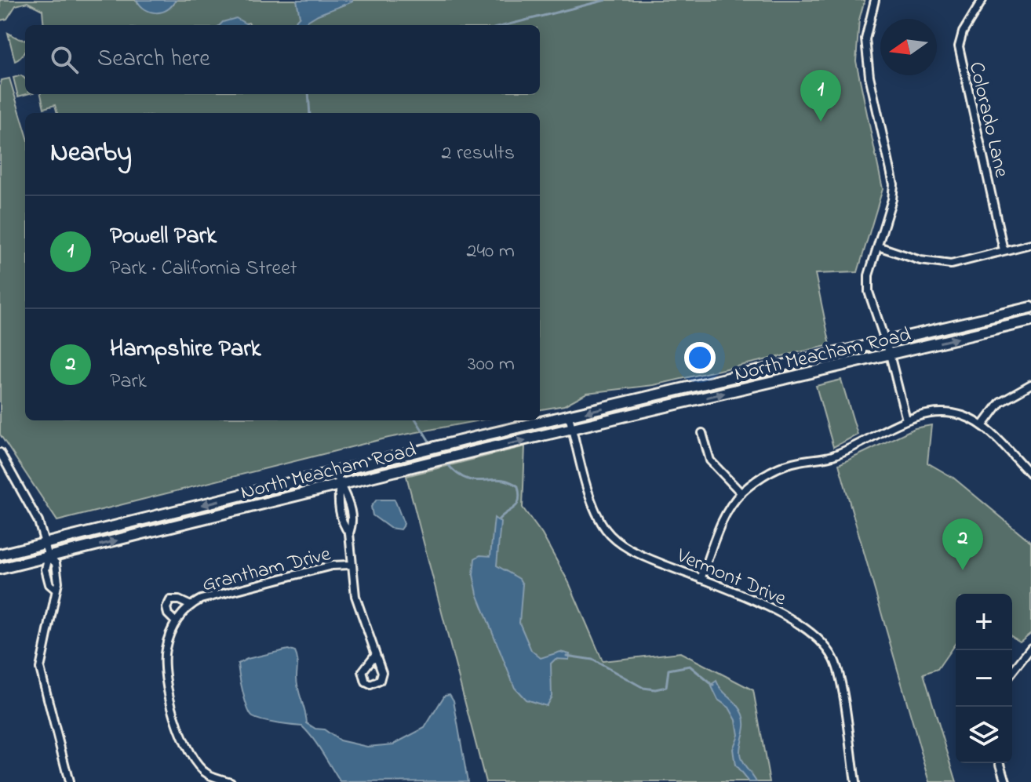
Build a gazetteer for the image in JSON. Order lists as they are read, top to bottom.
{
  "streets": {
    "main road": ["North Meacham Road"],
    "street": ["Colorado Lane", "Grantham Drive", "Vermont Drive"]
  },
  "crossings": [
    ["North Meacham Road", "Vermont Drive"]
  ],
  "north": "left",
  "page": {
    "search": "Search here",
    "pins": ["1", "2"],
    "heading": ["Nearby", "2 results"],
    "list": [
      {
        "mark": "1",
        "name": "Powell Park",
        "note": "Park · California Street",
        "value": "240 m"
      },
      {
        "mark": "2",
        "name": "Hampshire Park",
        "note": "Park",
        "value": "300 m"
      }
    ],
    "map_buttons": ["+", "−"]
  }
}
